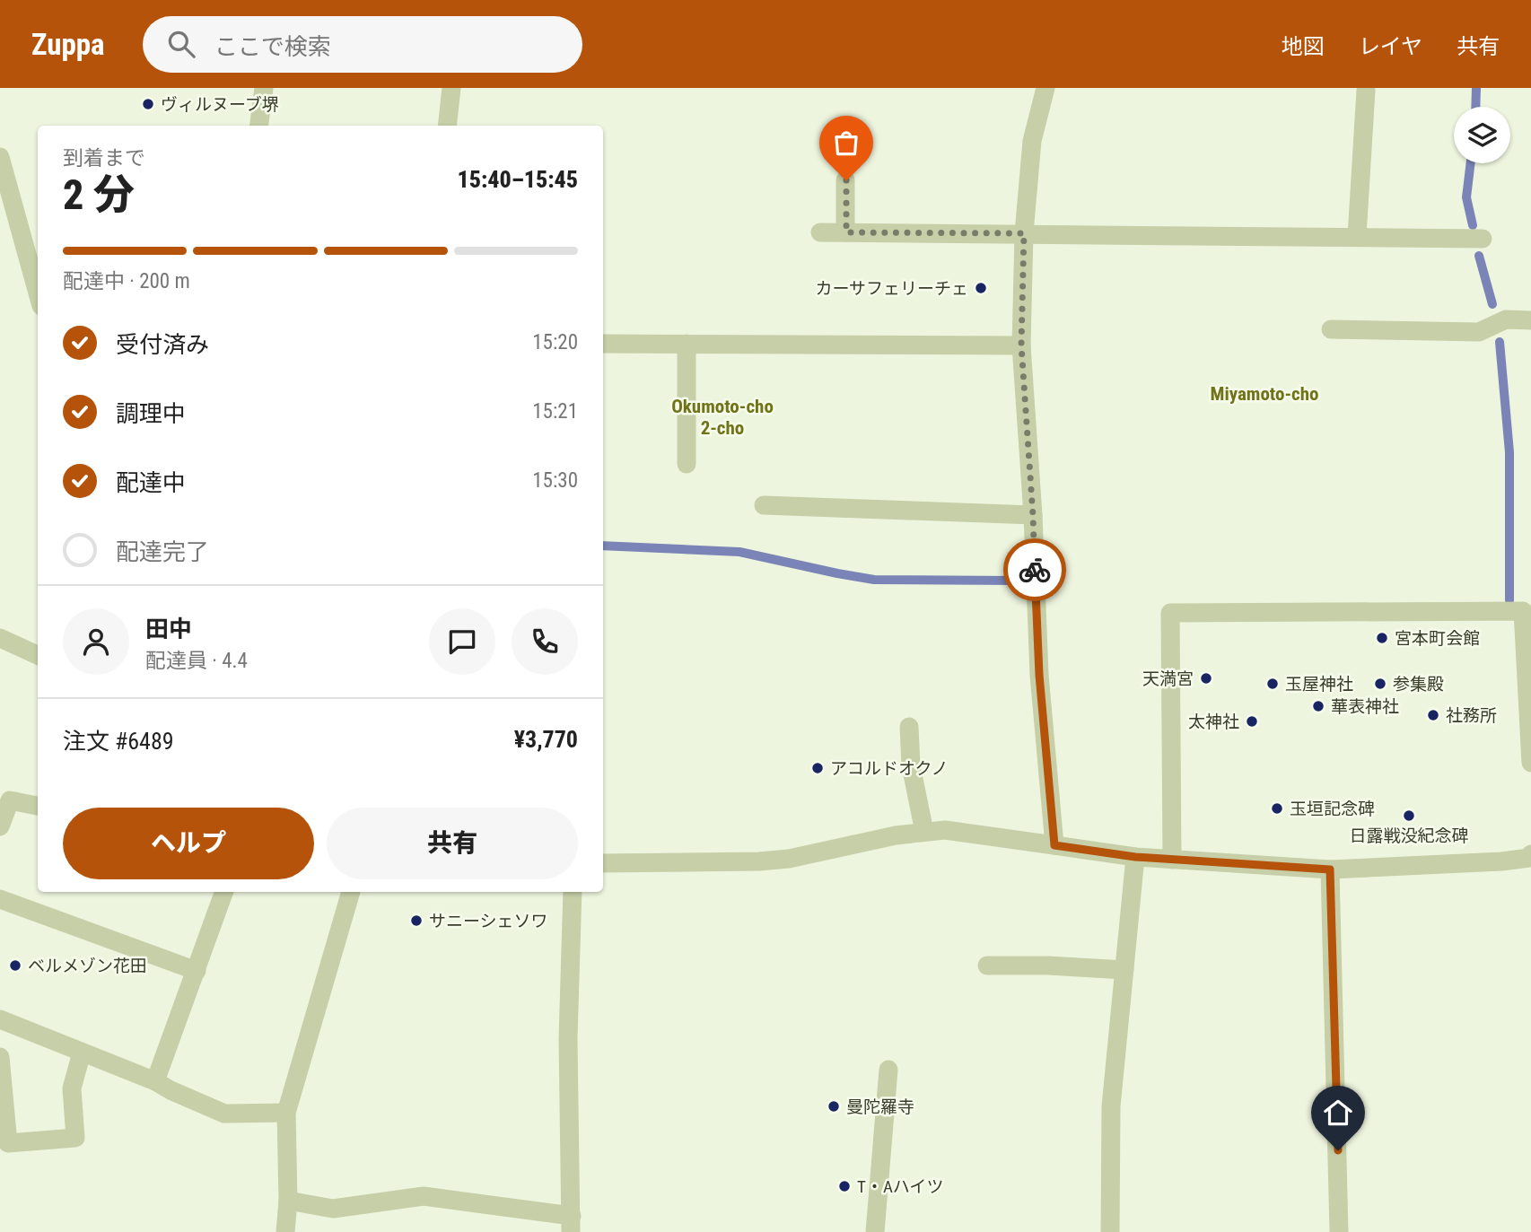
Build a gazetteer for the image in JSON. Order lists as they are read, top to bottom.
{
  "districts": ["Miyamoto-cho", "Okumoto-cho 2-cho"],
  "places": [
    "ヴィルヌーブ堺",
    "カーサフェリーチェ",
    "宮本町会館",
    "天満宮",
    "玉屋神社",
    "参集殿",
    "華表神社",
    "社務所",
    "太神社",
    "アコルドオクノ",
    "玉垣記念碑",
    "日露戦没紀念碑",
    "サニーシェソワ",
    "ベルメゾン花田",
    "曼陀羅寺",
    "T・Aハイツ"
  ],
  "page": {
    "header": "Zuppa",
    "search": "ここで検索",
    "nav": ["地図", "レイヤ", "共有"],
    "heading": ["2 分", "到着まで", "15:40–15:45"],
    "panel": [
      "田中",
      "配達員 · 4.4",
      "注文 #6489",
      "¥3,770"
    ],
    "bar": "配達中 · 200 m",
    "list": [
      ["受付済み", "15:20"],
      ["調理中", "15:21"],
      ["配達中", "15:30"],
      "配達完了"
    ],
    "buttons": ["ヘルプ", "共有"]
  }
}
